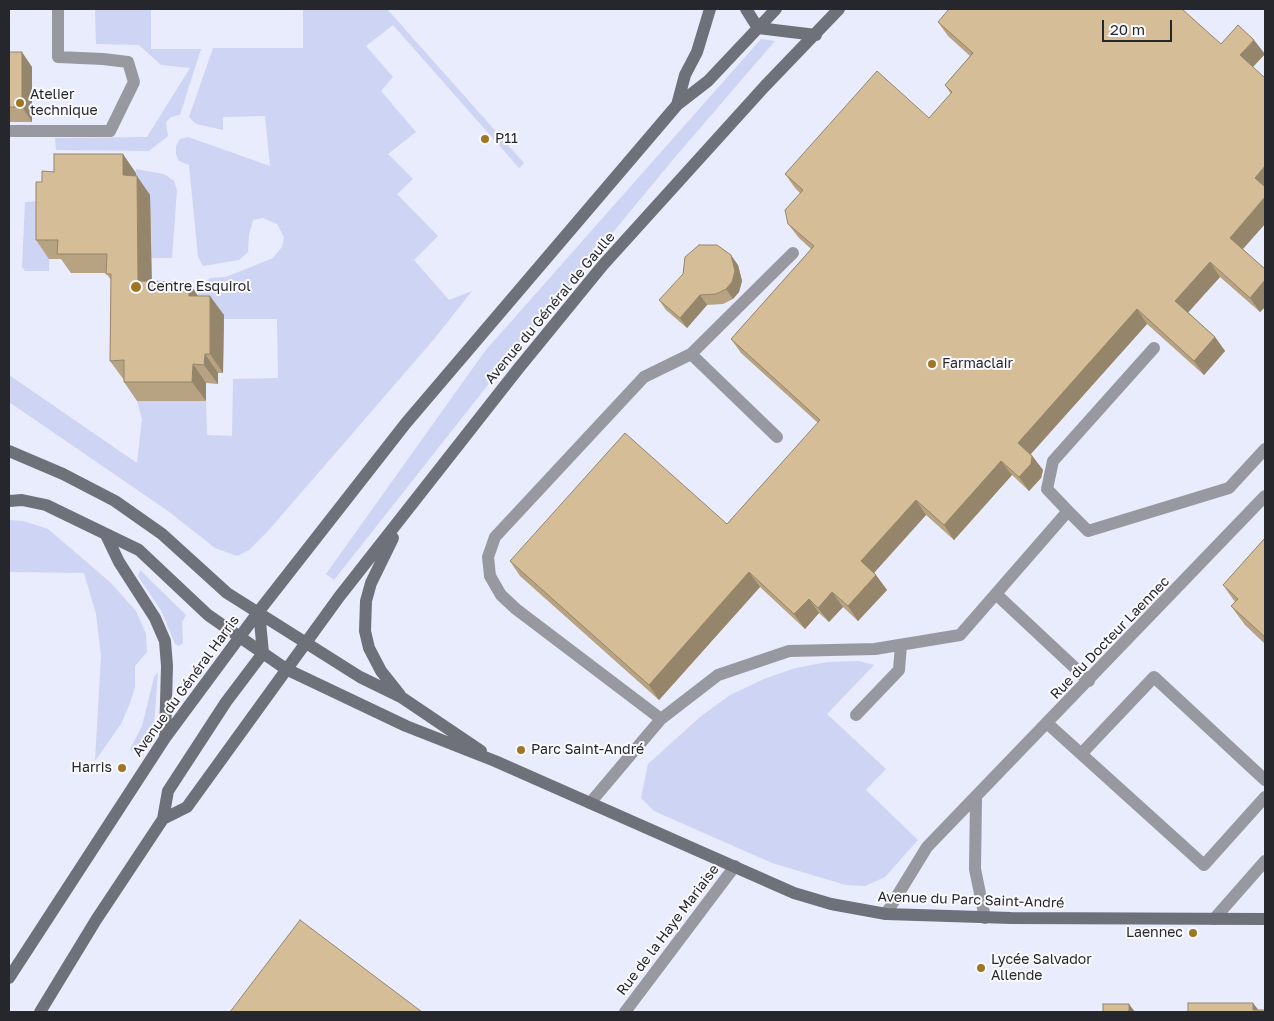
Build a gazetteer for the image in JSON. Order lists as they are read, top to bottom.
{
  "streets": {
    "main road": ["Avenue du Général de Gaulle", "Avenue du Général Harris", "Avenue du Parc Saint-André"],
    "street": ["Rue du Docteur Laennec", "Rue de la Haye Mariaise"]
  },
  "crossings": [
    ["Rue du Docteur Laennec", "Avenue du Parc Saint-André"],
    ["Avenue du Parc Saint-André", "Rue de la Haye Mariaise"]
  ],
  "places": [
    "Atelier technique",
    "P11",
    "Centre Esquirol",
    "Farmaclair",
    "Parc Saint-André",
    "Harris",
    "Laennec",
    "Lycée Salvador Allende"
  ],
  "scale_bar": "20 m"
}
